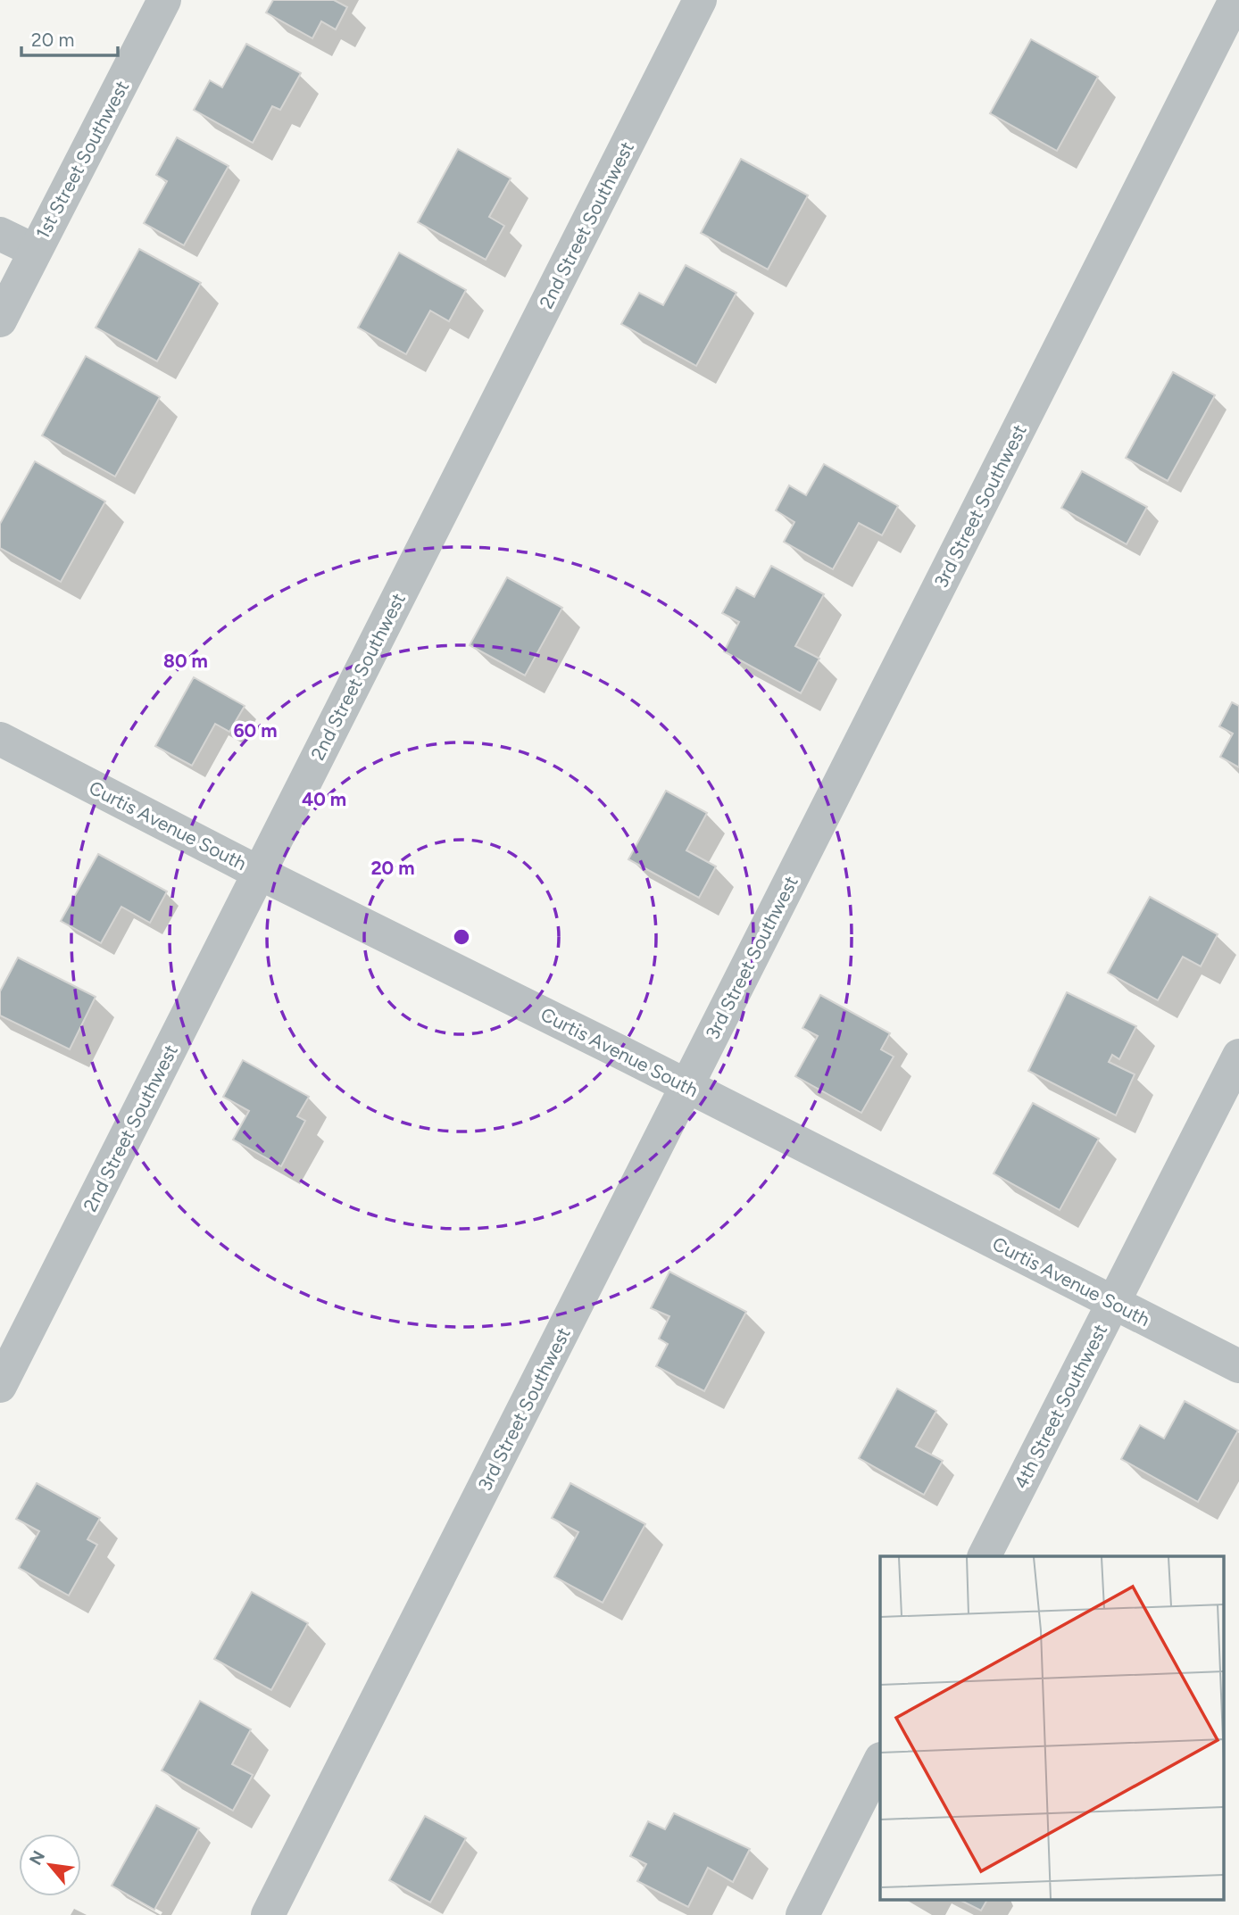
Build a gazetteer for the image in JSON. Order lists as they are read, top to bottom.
{
  "streets": {
    "street": [
      "1st Street Southwest",
      "2nd Street Southwest",
      "3rd Street Southwest",
      "Curtis Avenue South",
      "4th Street Southwest"
    ]
  },
  "crossings": [
    ["2nd Street Southwest", "Curtis Avenue South"],
    ["3rd Street Southwest", "Curtis Avenue South"],
    ["Curtis Avenue South", "4th Street Southwest"]
  ],
  "scale_bar": "20 m",
  "north": "top left",
  "rings": [
    "80 m",
    "60 m",
    "40 m",
    "20 m"
  ]
}
